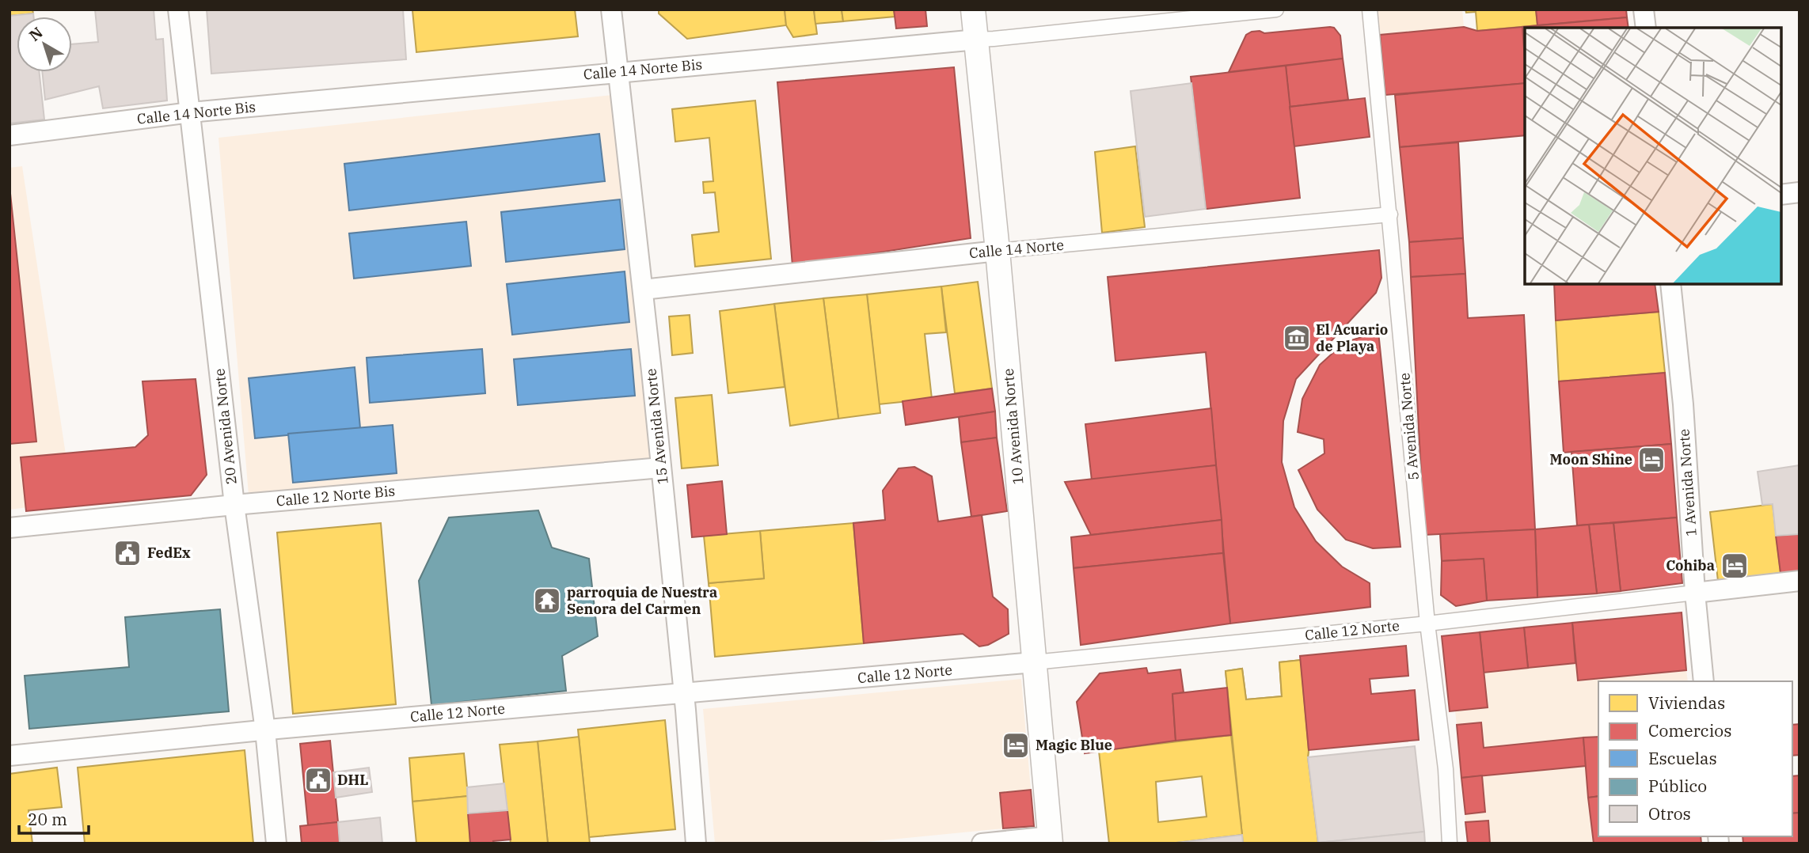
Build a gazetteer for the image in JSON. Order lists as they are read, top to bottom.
{
  "streets": {
    "street": [
      "Calle 14 Norte Bis",
      "Calle 14 Norte",
      "20 Avenida Norte",
      "15 Avenida Norte",
      "10 Avenida Norte",
      "5 Avenida Norte",
      "1 Avenida Norte",
      "Calle 12 Norte Bis",
      "Calle 12 Norte"
    ]
  },
  "crossings": [
    ["Calle 14 Norte Bis", "20 Avenida Norte"],
    ["Calle 14 Norte Bis", "15 Avenida Norte"],
    ["Calle 14 Norte Bis", "10 Avenida Norte"],
    ["Calle 14 Norte", "15 Avenida Norte"],
    ["Calle 14 Norte", "10 Avenida Norte"],
    ["Calle 14 Norte", "5 Avenida Norte"],
    ["20 Avenida Norte", "Calle 12 Norte Bis"],
    ["20 Avenida Norte", "Calle 12 Norte"],
    ["15 Avenida Norte", "Calle 12 Norte Bis"],
    ["15 Avenida Norte", "Calle 12 Norte"],
    ["10 Avenida Norte", "Calle 12 Norte"],
    ["5 Avenida Norte", "Calle 12 Norte"],
    ["1 Avenida Norte", "Calle 12 Norte"]
  ],
  "places": {
    "museum": ["El Acuario de Playa"],
    "hotel": ["Moon Shine", "Cohiba", "Magic Blue"],
    "public building": ["FedEx", "DHL"],
    "temple": ["parroquia de Nuestra Senora del Carmen"]
  },
  "legend": [
    "Viviendas",
    "Comercios",
    "Escuelas",
    "Público",
    "Otros"
  ],
  "scale_bar": "20 m",
  "north": "top left"
}
